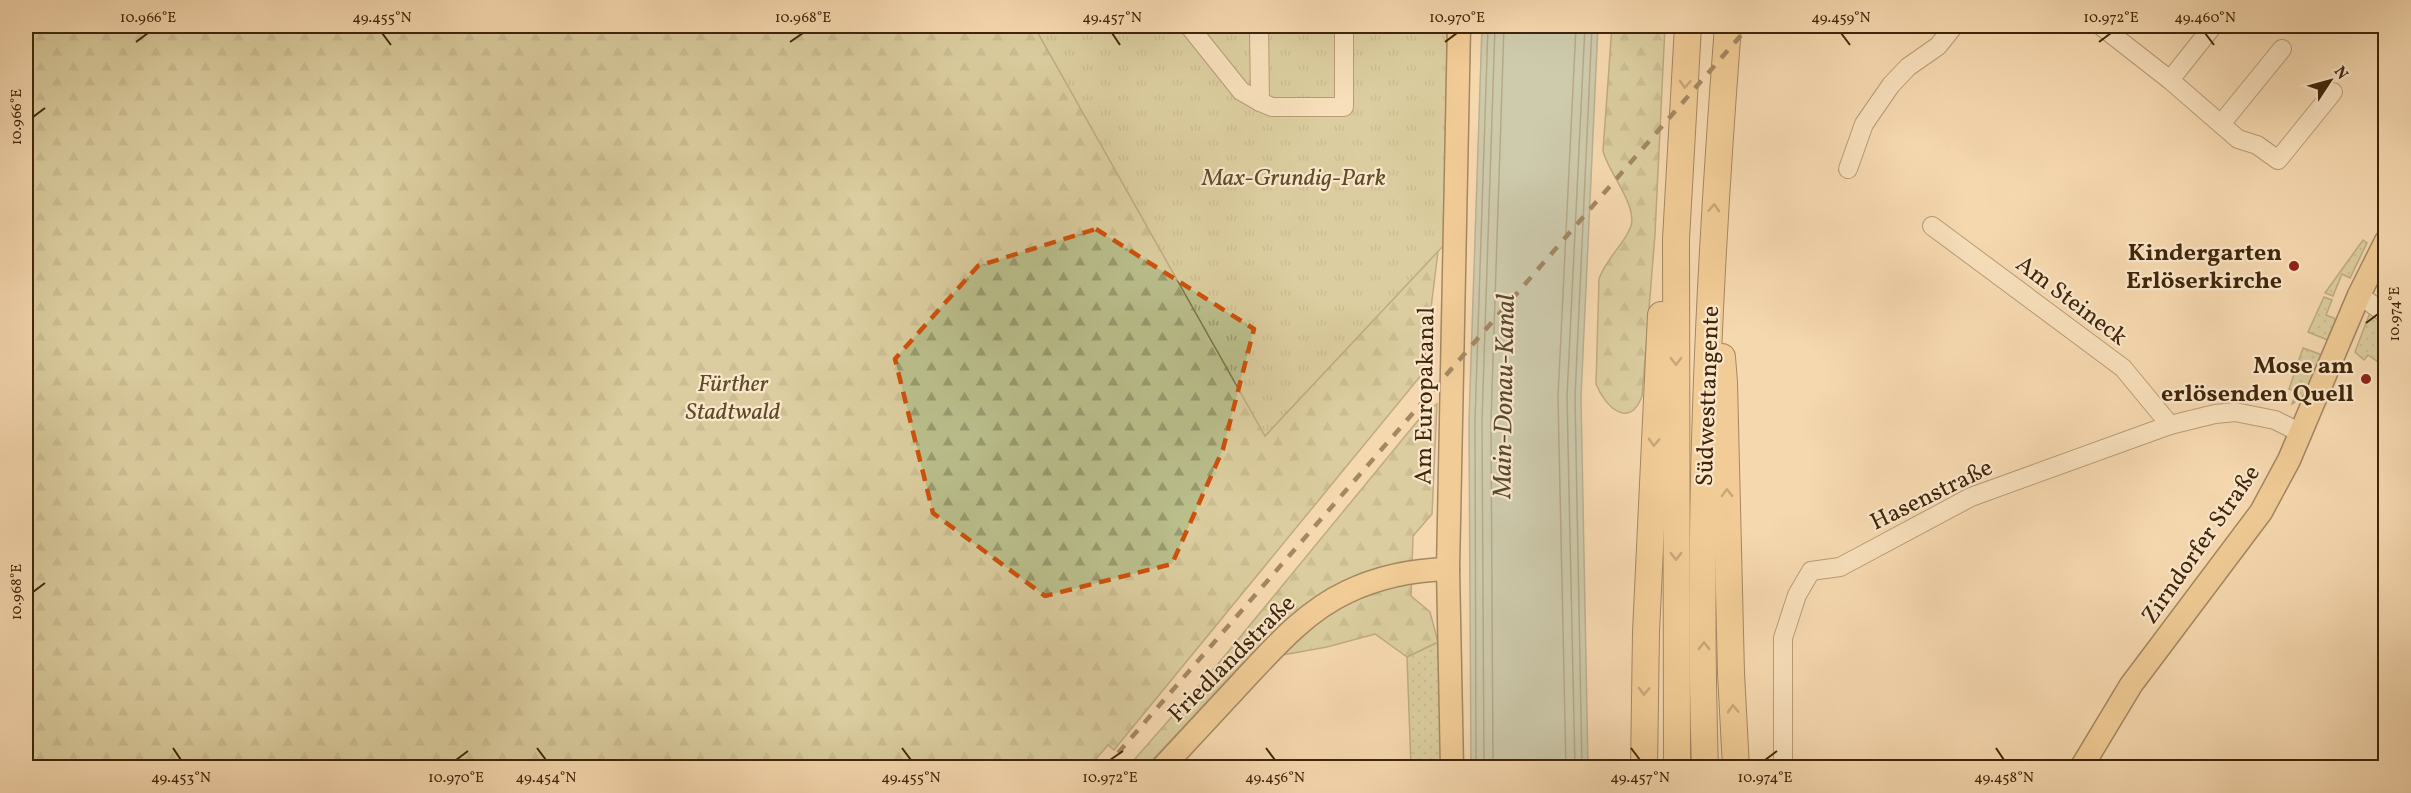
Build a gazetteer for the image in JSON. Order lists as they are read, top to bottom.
{
  "streets": {
    "highway": ["Südwesttangente"],
    "main road": ["Am Europakanal", "Zirndorfer Straße", "Friedlandstraße"],
    "street": ["Am Steineck", "Hasenstraße"]
  },
  "crossings": [
    ["Am Steineck", "Hasenstraße"],
    ["Am Europakanal", "Friedlandstraße"],
    ["Hasenstraße", "Zirndorfer Straße"]
  ],
  "water": ["Main-Donau-Kanal"],
  "parks": ["Max-Grundig-Park", "Fürther Stadtwald"],
  "places": ["Kindergarten Erlöserkirche", "Mose am erlösenden Quell"],
  "north": "top right",
  "coordinates": [
    "10.966°E",
    "49.455°N",
    "10.968°E",
    "49.457°N",
    "10.970°E",
    "49.459°N",
    "10.972°E",
    "49.460°N",
    "10.974°E",
    "49.453°N",
    "49.454°N",
    "49.456°N",
    "49.458°N"
  ]
}
